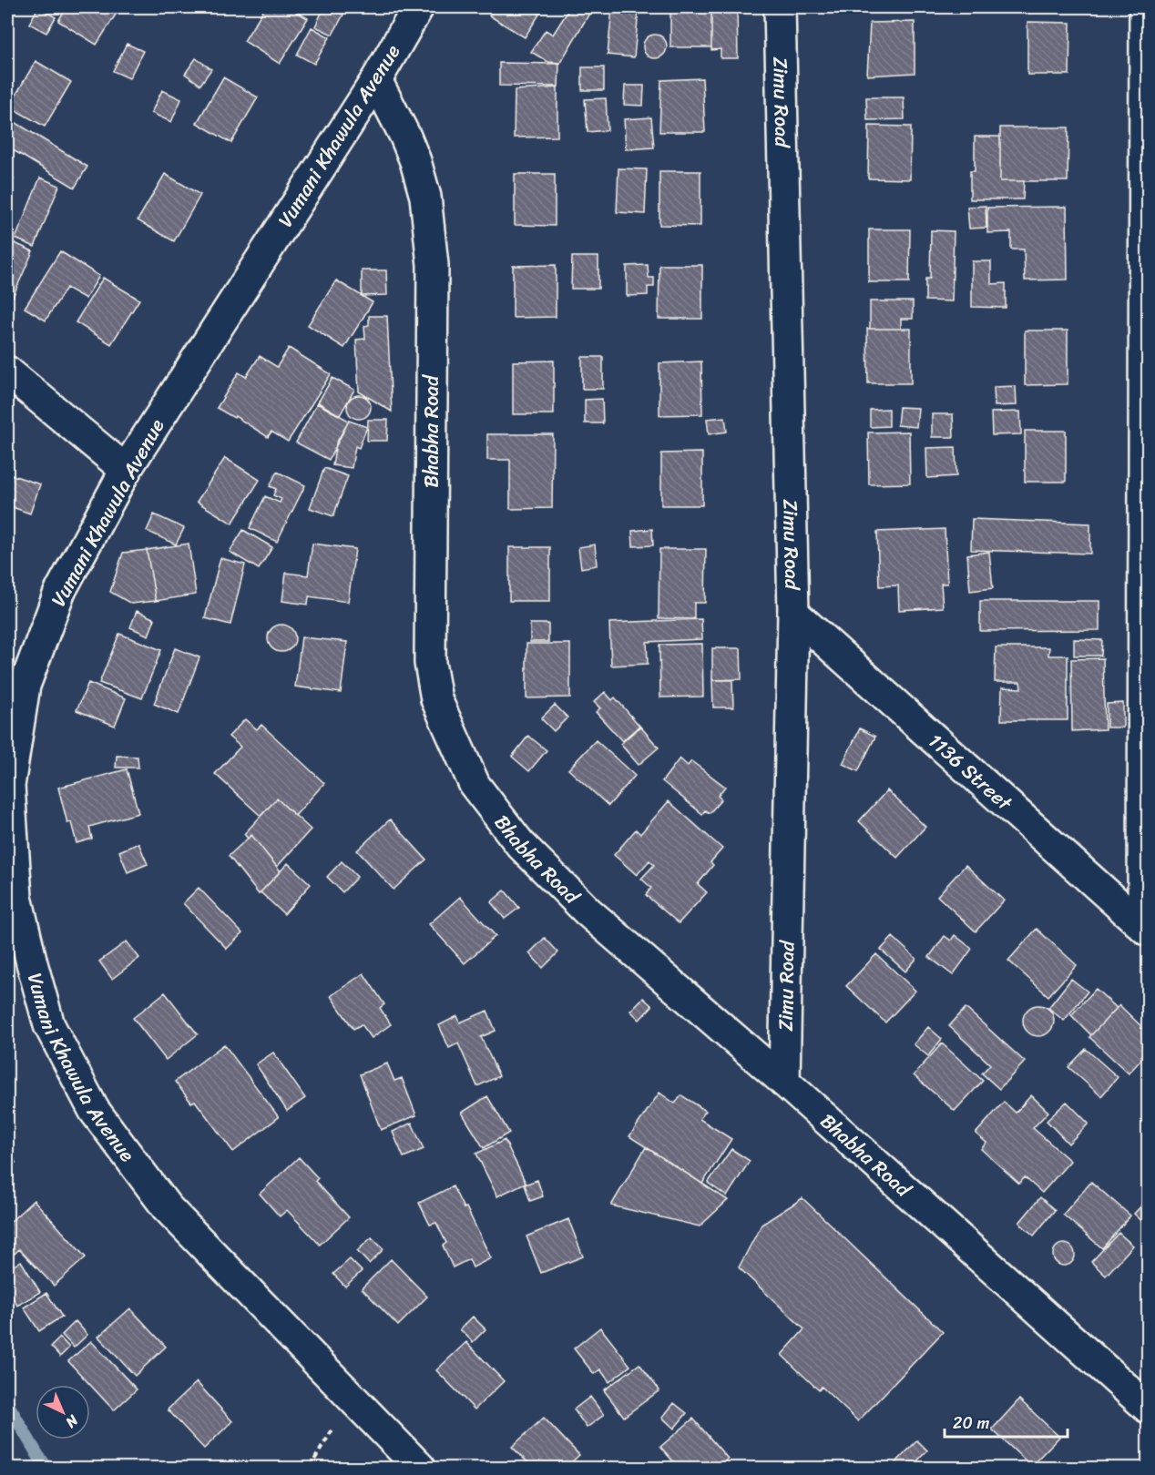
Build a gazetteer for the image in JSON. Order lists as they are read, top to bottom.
{
  "streets": {
    "street": [
      "Zimu Road",
      "Vumani Khawula Avenue",
      "Bhabha Road",
      "1136 Street"
    ]
  },
  "crossings": [
    ["Zimu Road", "Bhabha Road"],
    ["Zimu Road", "1136 Street"],
    ["Vumani Khawula Avenue", "Bhabha Road"]
  ],
  "scale_bar": "20 m",
  "north": "bottom right"
}
